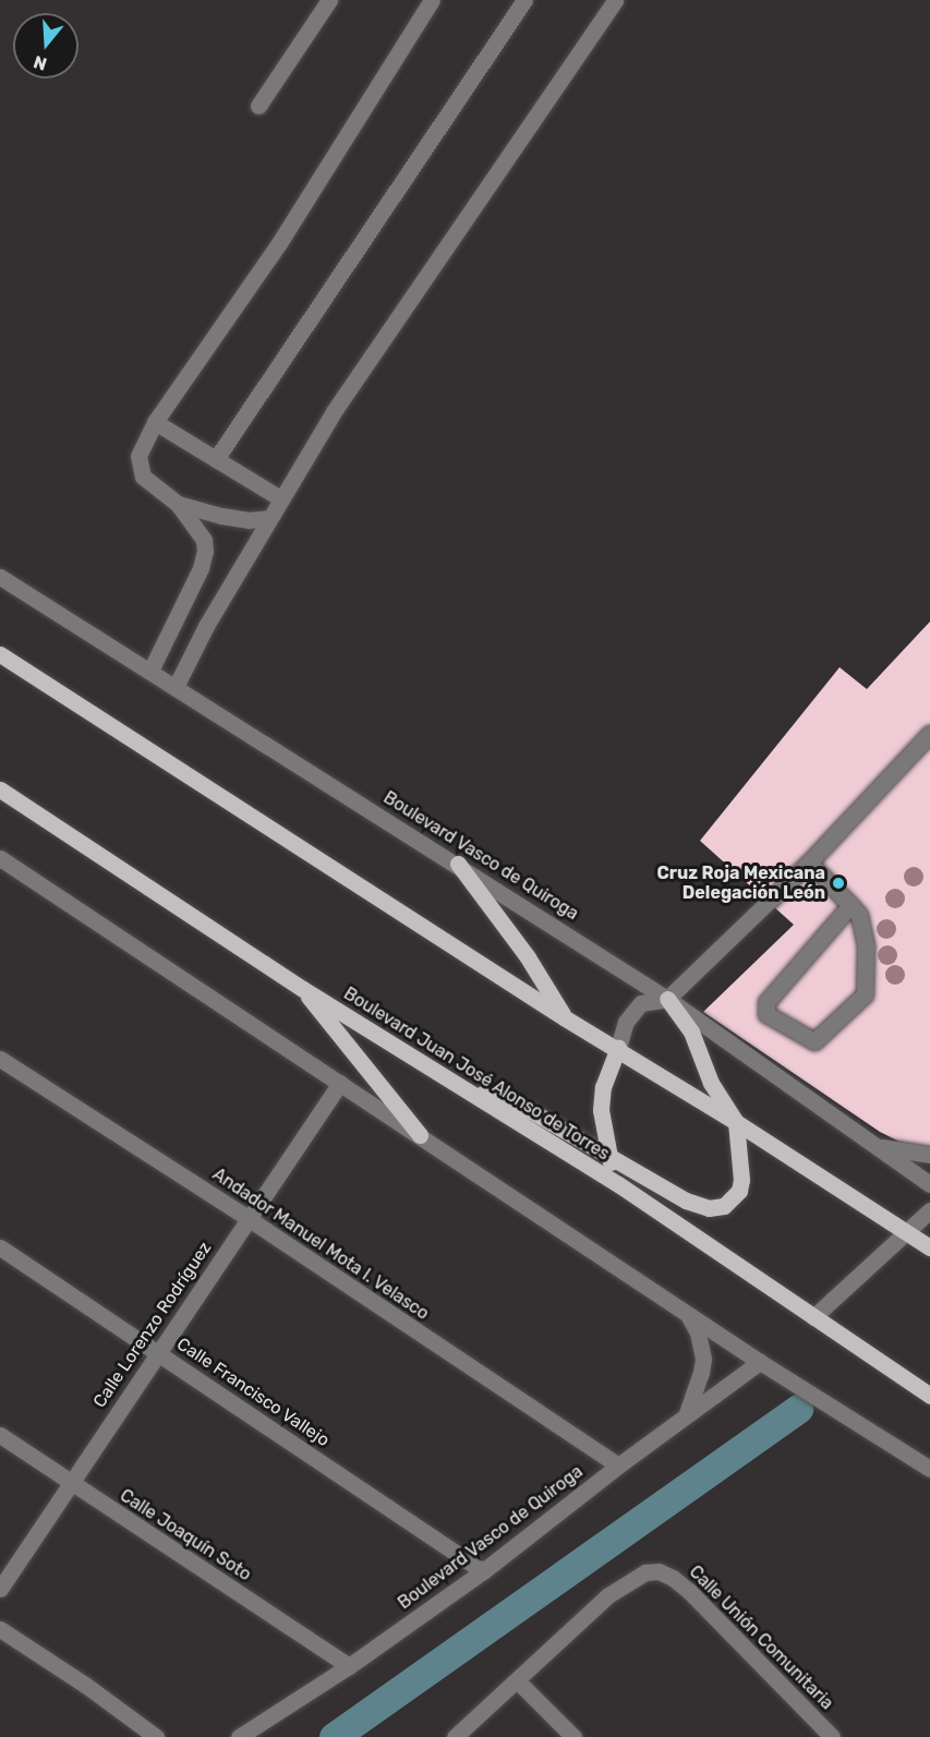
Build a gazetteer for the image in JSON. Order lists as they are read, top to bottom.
{
  "streets": {
    "main road": ["Boulevard Juan José Alonso de Torres"],
    "street": [
      "Boulevard Vasco de Quiroga",
      "Andador Manuel Mota I. Velasco",
      "Calle Lorenzo Rodríguez",
      "Calle Francisco Vallejo",
      "Calle Joaquín Soto",
      "Calle Unión Comunitaria"
    ]
  },
  "crossings": [
    ["Boulevard Vasco de Quiroga", "Andador Manuel Mota I. Velasco"],
    ["Boulevard Vasco de Quiroga", "Calle Francisco Vallejo"],
    ["Boulevard Vasco de Quiroga", "Calle Joaquín Soto"],
    ["Andador Manuel Mota I. Velasco", "Calle Lorenzo Rodríguez"],
    ["Calle Lorenzo Rodríguez", "Calle Francisco Vallejo"],
    ["Calle Lorenzo Rodríguez", "Calle Joaquín Soto"]
  ],
  "places": ["Cruz Roja Mexicana Delegación León"],
  "north": "bottom"
}
